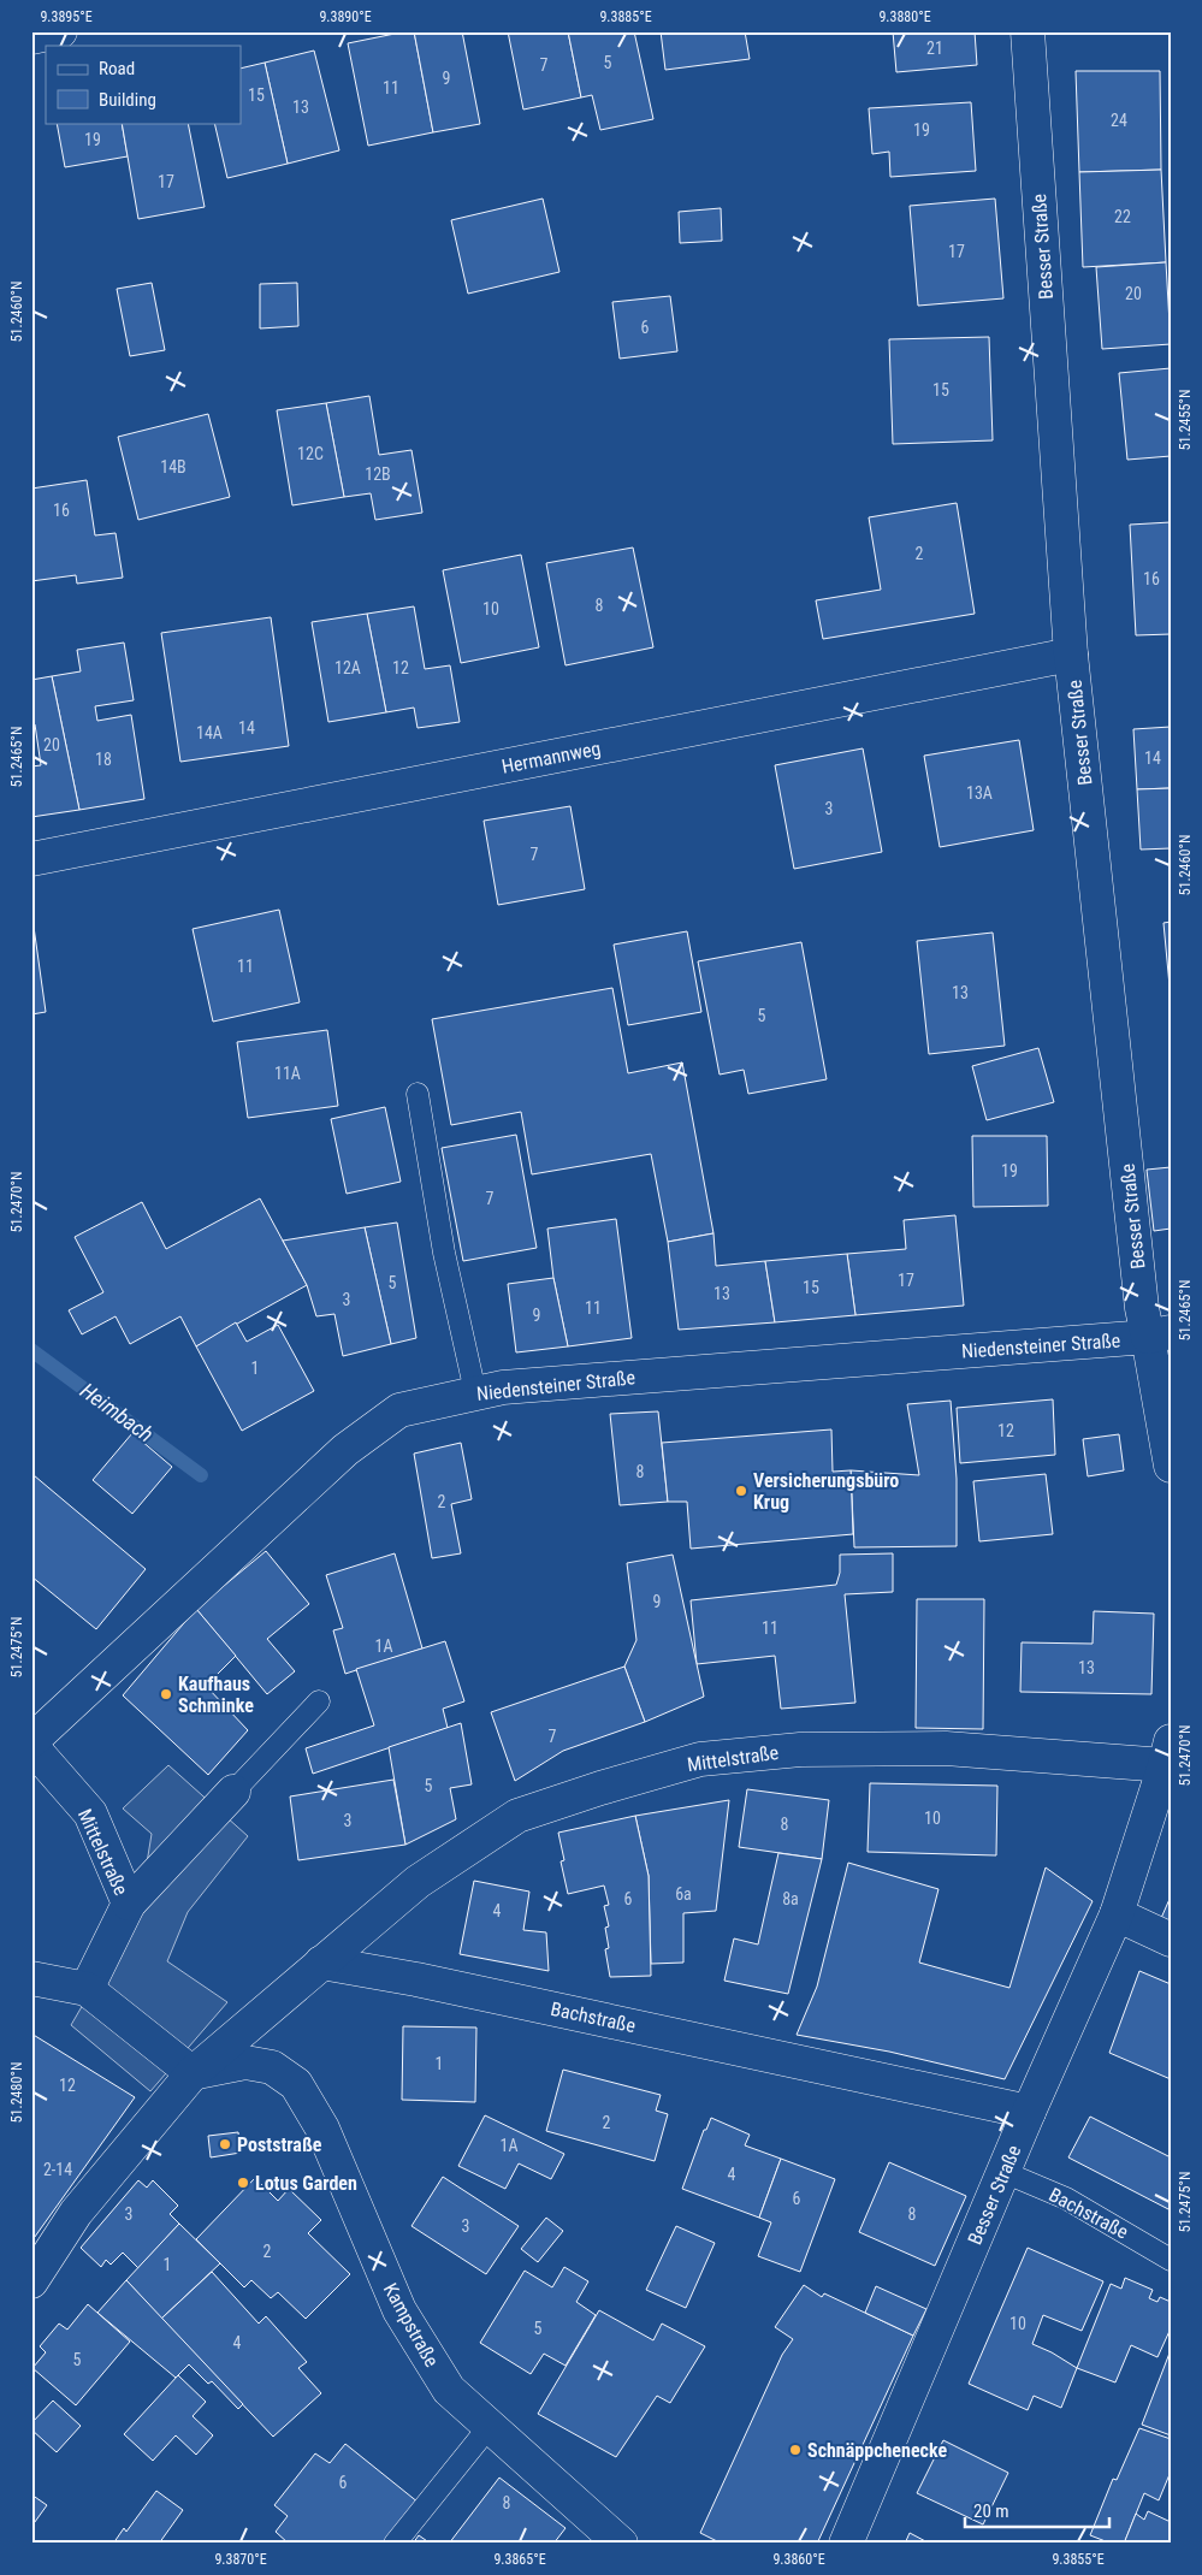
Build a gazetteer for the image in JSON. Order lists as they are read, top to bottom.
{
  "streets": {
    "street": [
      "Besser Straße",
      "Hermannweg",
      "Niedensteiner Straße",
      "Mittelstraße",
      "Bachstraße",
      "Kampstraße"
    ]
  },
  "crossings": [
    ["Besser Straße", "Hermannweg"],
    ["Besser Straße", "Niedensteiner Straße"],
    ["Besser Straße", "Mittelstraße"],
    ["Besser Straße", "Bachstraße"],
    ["Mittelstraße", "Bachstraße"]
  ],
  "water": ["Heimbach"],
  "places": [
    "Versicherungsbüro Krug",
    "Kaufhaus Schminke",
    "Poststraße",
    "Lotus Garden",
    "Schnäppchenecke"
  ],
  "house_numbers": [
    "21",
    "5",
    "7",
    "9",
    "11",
    "15",
    "13",
    "24",
    "19",
    "19",
    "17",
    "22",
    "17",
    "20",
    "6",
    "15",
    "12C",
    "14B",
    "12B",
    "16",
    "2",
    "16",
    "8",
    "10",
    "12A",
    "12",
    "14",
    "14A",
    "20",
    "14",
    "18",
    "13A",
    "3",
    "7",
    "11",
    "13",
    "5",
    "11A",
    "19",
    "7",
    "17",
    "5",
    "15",
    "13",
    "3",
    "11",
    "9",
    "1",
    "12",
    "8",
    "2",
    "9",
    "11",
    "1A",
    "13",
    "7",
    "5",
    "10",
    "3",
    "8",
    "6a",
    "6",
    "8a",
    "4",
    "1",
    "12",
    "2",
    "1A",
    "2-14",
    "4",
    "6",
    "3",
    "8",
    "3",
    "2",
    "1",
    "10",
    "5",
    "4",
    "5",
    "6",
    "8"
  ],
  "legend": ["Road", "Building"],
  "scale_bar": "20 m",
  "coordinates": [
    "9.3895°E",
    "9.3890°E",
    "9.3885°E",
    "9.3880°E",
    "51.2460°N",
    "51.2455°N",
    "51.2465°N",
    "51.2470°N",
    "51.2475°N",
    "51.2480°N",
    "9.3870°E",
    "9.3865°E",
    "9.3860°E",
    "9.3855°E"
  ]
}
